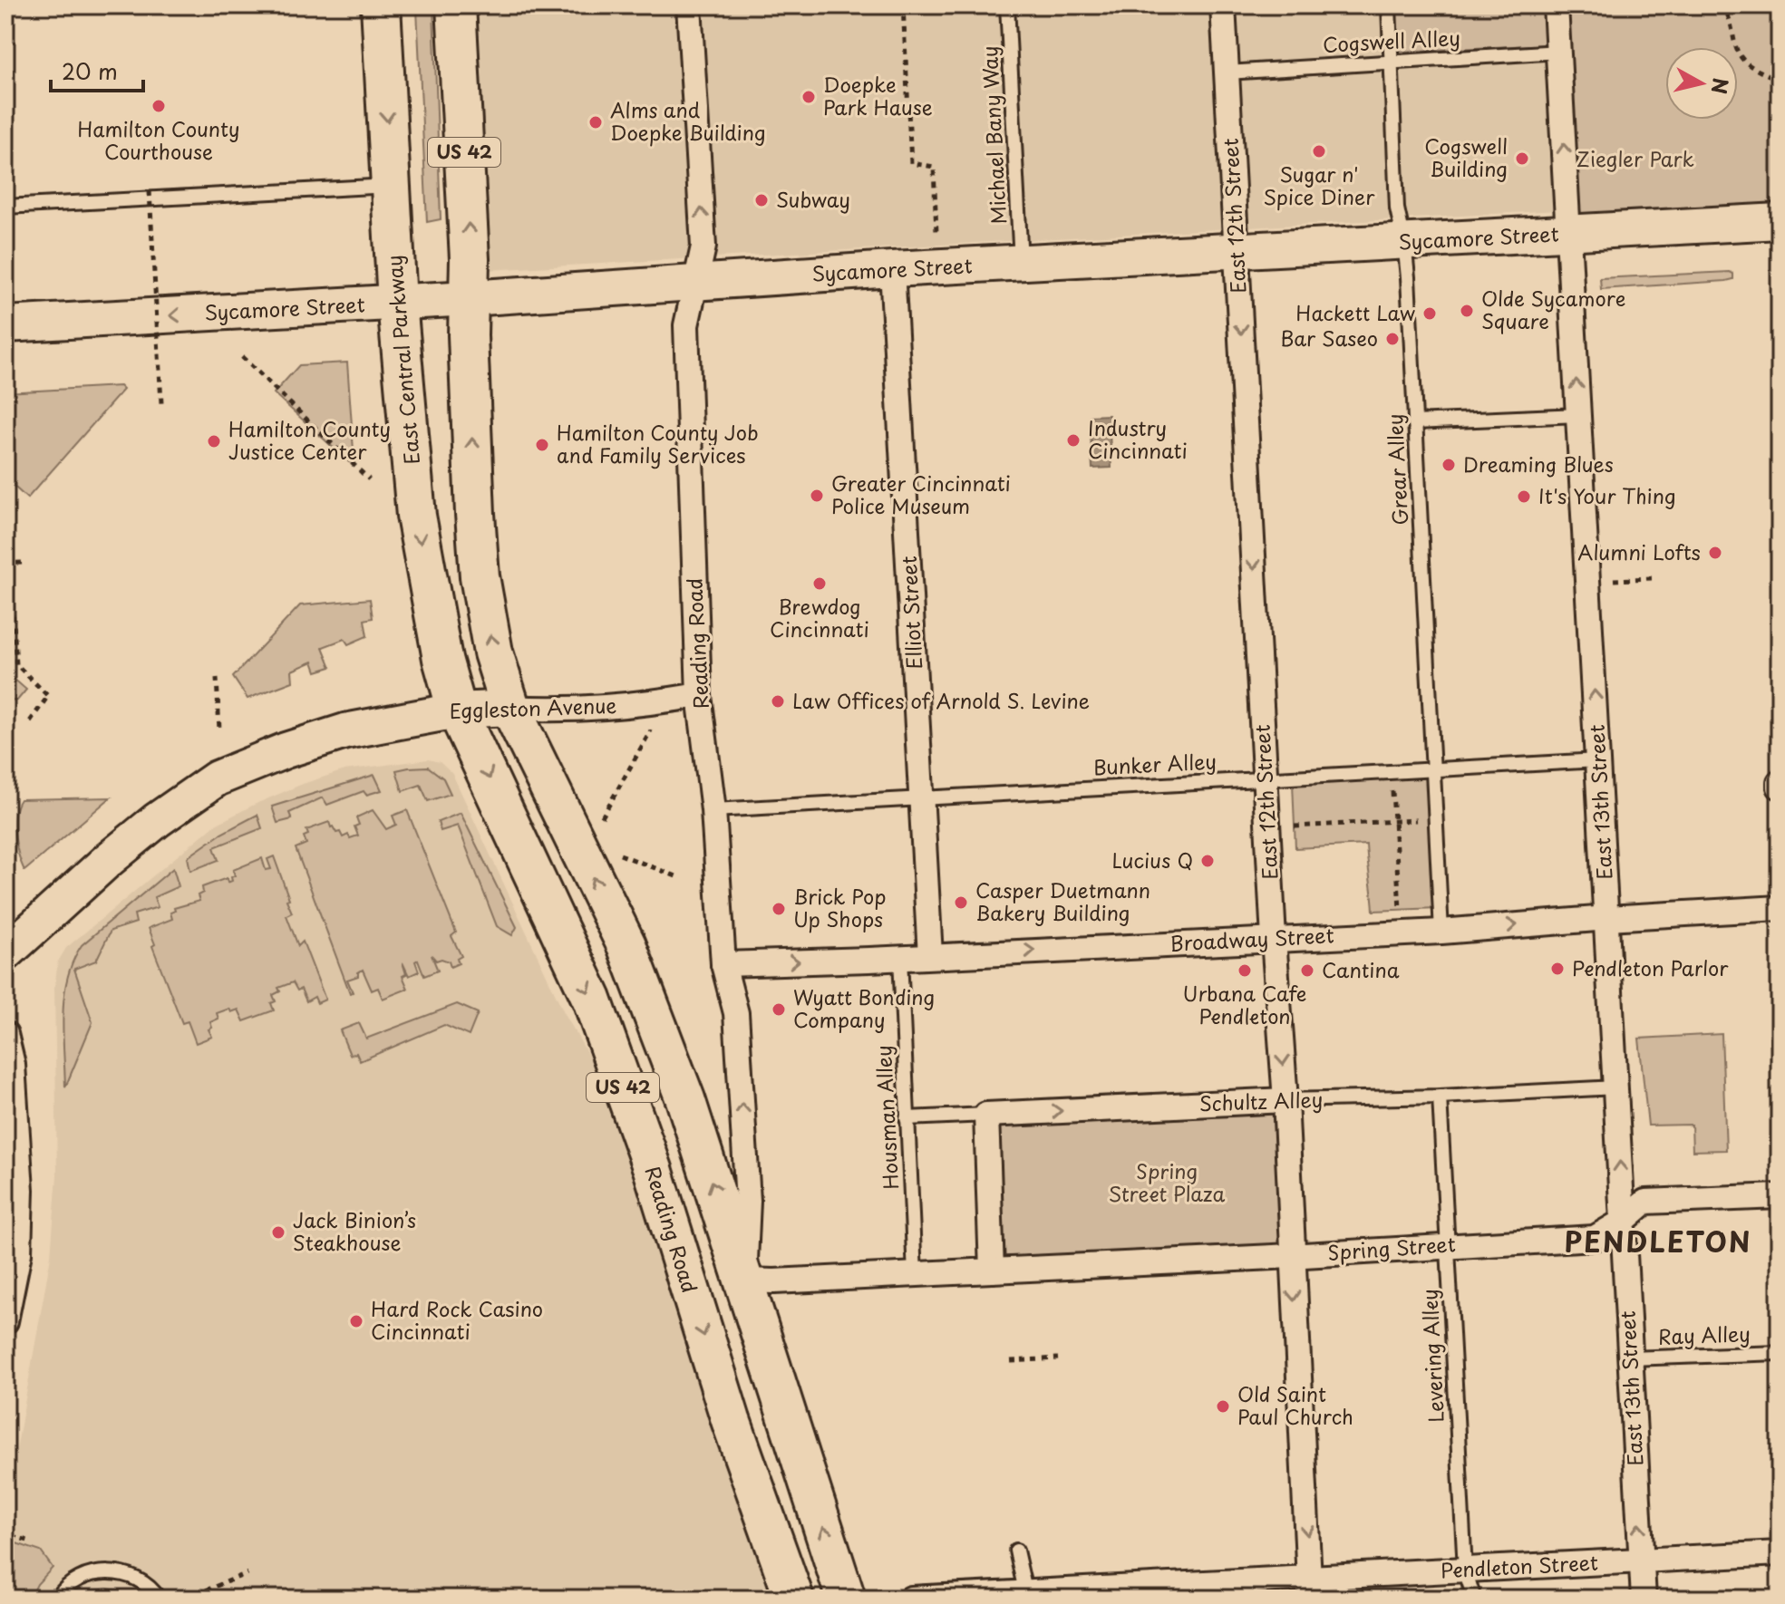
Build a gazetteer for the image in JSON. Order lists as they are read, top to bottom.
{
  "streets": {
    "main road": [
      "US 42",
      "Sycamore Street",
      "East Central Parkway",
      "Reading Road",
      "Eggleston Avenue"
    ],
    "street": [
      "East 12th Street",
      "Elliot Street",
      "East 13th Street",
      "Broadway Street",
      "Schultz Alley",
      "Spring Street",
      "Pendleton Street"
    ],
    "lane": [
      "Cogswell Alley",
      "Michael Bany Way",
      "Grear Alley",
      "Bunker Alley",
      "Housman Alley",
      "Ray Alley",
      "Levering Alley"
    ]
  },
  "crossings": [
    ["Cogswell Alley", "East 12th Street"],
    ["Cogswell Alley", "Grear Alley"],
    ["Cogswell Alley", "East 13th Street"],
    ["Michael Bany Way", "Sycamore Street"],
    ["US 42", "Sycamore Street"],
    ["US 42", "Reading Road"],
    ["US 42", "Eggleston Avenue"],
    ["East 12th Street", "Sycamore Street"],
    ["East 12th Street", "Bunker Alley"],
    ["East 12th Street", "Broadway Street"],
    ["East 12th Street", "Schultz Alley"],
    ["East 12th Street", "Spring Street"],
    ["East 12th Street", "Pendleton Street"],
    ["Sycamore Street", "East Central Parkway"],
    ["Sycamore Street", "Grear Alley"],
    ["Sycamore Street", "Elliot Street"],
    ["Sycamore Street", "Reading Road"],
    ["Sycamore Street", "East 13th Street"],
    ["East Central Parkway", "Reading Road"],
    ["East Central Parkway", "Eggleston Avenue"],
    ["Grear Alley", "Bunker Alley"],
    ["Grear Alley", "Broadway Street"],
    ["Elliot Street", "Bunker Alley"],
    ["Elliot Street", "Broadway Street"],
    ["Reading Road", "Eggleston Avenue"],
    ["Reading Road", "Bunker Alley"],
    ["Reading Road", "Broadway Street"],
    ["Reading Road", "Spring Street"],
    ["Bunker Alley", "East 13th Street"],
    ["East 13th Street", "Broadway Street"],
    ["East 13th Street", "Schultz Alley"],
    ["East 13th Street", "Spring Street"],
    ["East 13th Street", "Ray Alley"],
    ["East 13th Street", "Pendleton Street"],
    ["Broadway Street", "Housman Alley"],
    ["Schultz Alley", "Housman Alley"],
    ["Schultz Alley", "Levering Alley"],
    ["Housman Alley", "Spring Street"],
    ["Spring Street", "Levering Alley"],
    ["Levering Alley", "Pendleton Street"]
  ],
  "one_way": [
    "East 12th Street",
    "East 13th Street",
    "Broadway Street",
    "Schultz Alley"
  ],
  "districts": ["PENDLETON"],
  "parks": ["Ziegler Park", "Spring Street Plaza"],
  "places": [
    "Doepke Park Hause",
    "Hamilton County Courthouse",
    "Alms and Doepke Building",
    "Sugar n' Spice Diner",
    "Cogswell Building",
    "Subway",
    "Olde Sycamore Square",
    "Hackett Law",
    "Bar Saseo",
    "Industry Cincinnati",
    "Hamilton County Justice Center",
    "Hamilton County Job and Family Services",
    "Dreaming Blues",
    "Greater Cincinnati Police Museum",
    "It's Your Thing",
    "Alumni Lofts",
    "Brewdog Cincinnati",
    "Law Offices of Arnold S. Levine",
    "Lucius Q",
    "Casper Duetmann Bakery Building",
    "Brick Pop Up Shops",
    "Pendleton Parlor",
    "Urbana Cafe Pendleton",
    "Cantina",
    "Wyatt Bonding Company",
    "Jack Binion’s Steakhouse",
    "Hard Rock Casino Cincinnati",
    "Old Saint Paul Church"
  ],
  "scale_bar": "20 m",
  "north": "right"
}
